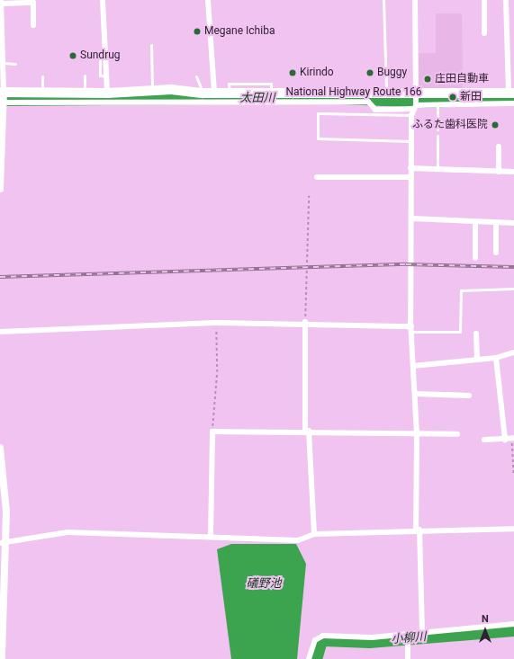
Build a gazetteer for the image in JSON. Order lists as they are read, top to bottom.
{
  "streets": {
    "highway": ["National Highway Route 166"]
  },
  "water": ["太田川", "礒野池", "小柳川"],
  "places": [
    "Megane Ichiba",
    "Sundrug",
    "Kirindo",
    "Buggy",
    "庄田自動車",
    "新田",
    "ふるた歯科医院"
  ],
  "north": "top"
}
